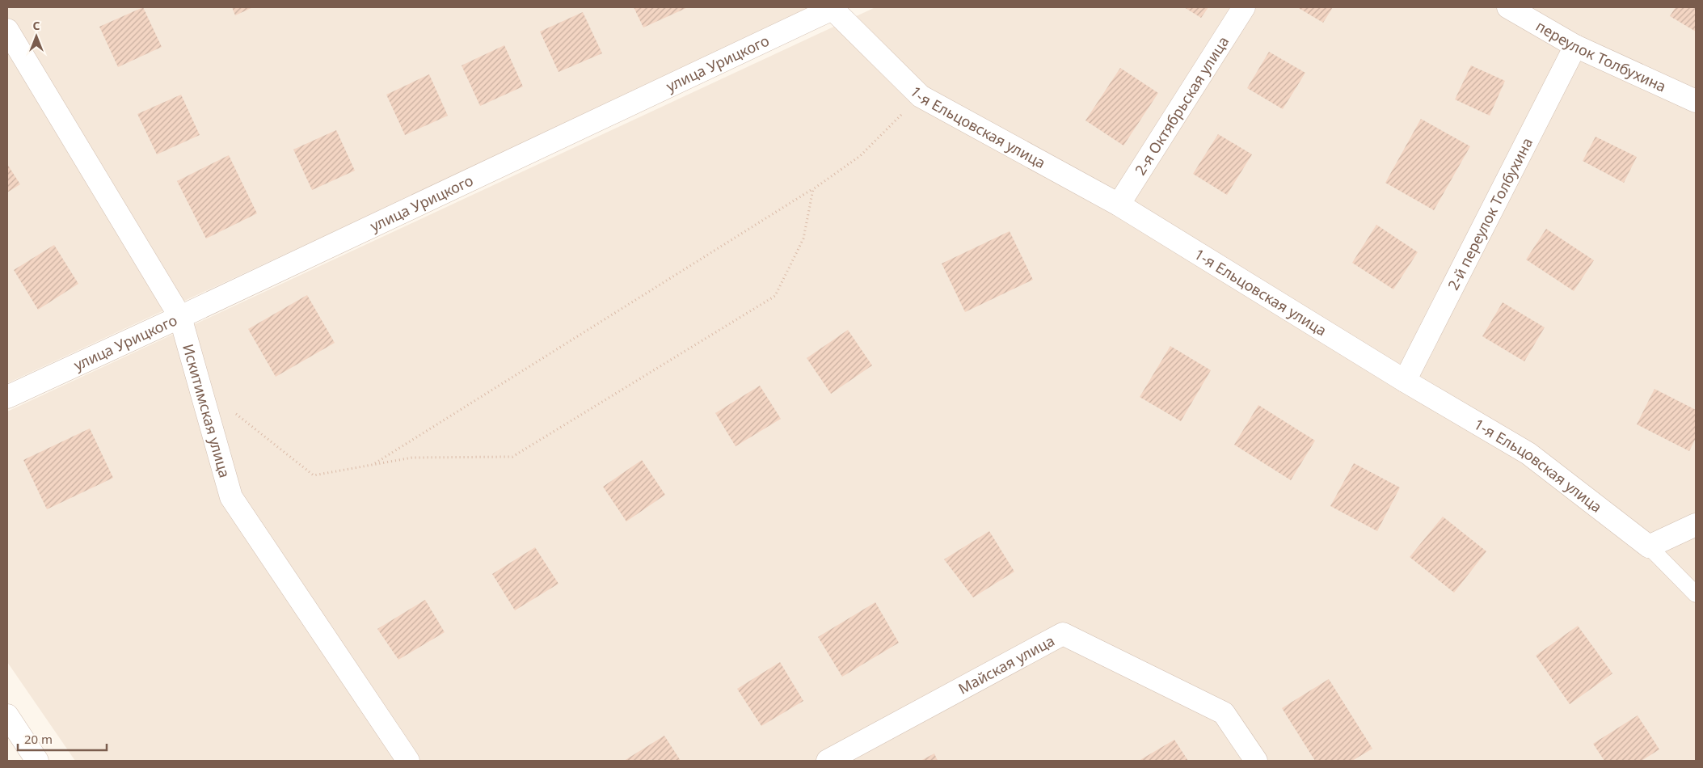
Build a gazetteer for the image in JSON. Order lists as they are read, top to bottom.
{
  "streets": {
    "street": [
      "переулок Толбухина",
      "улица Урицкого",
      "2-я Октябрьская улица",
      "1-я Ельцовская улица",
      "2-й переулок Толбухина",
      "Искитимская улица",
      "Майская улица"
    ]
  },
  "crossings": [
    ["переулок Толбухина", "2-й переулок Толбухина"],
    ["улица Урицкого", "1-я Ельцовская улица"],
    ["улица Урицкого", "Искитимская улица"],
    ["2-я Октябрьская улица", "1-я Ельцовская улица"],
    ["1-я Ельцовская улица", "2-й переулок Толбухина"]
  ],
  "scale_bar": "20 m",
  "north": "top"
}
